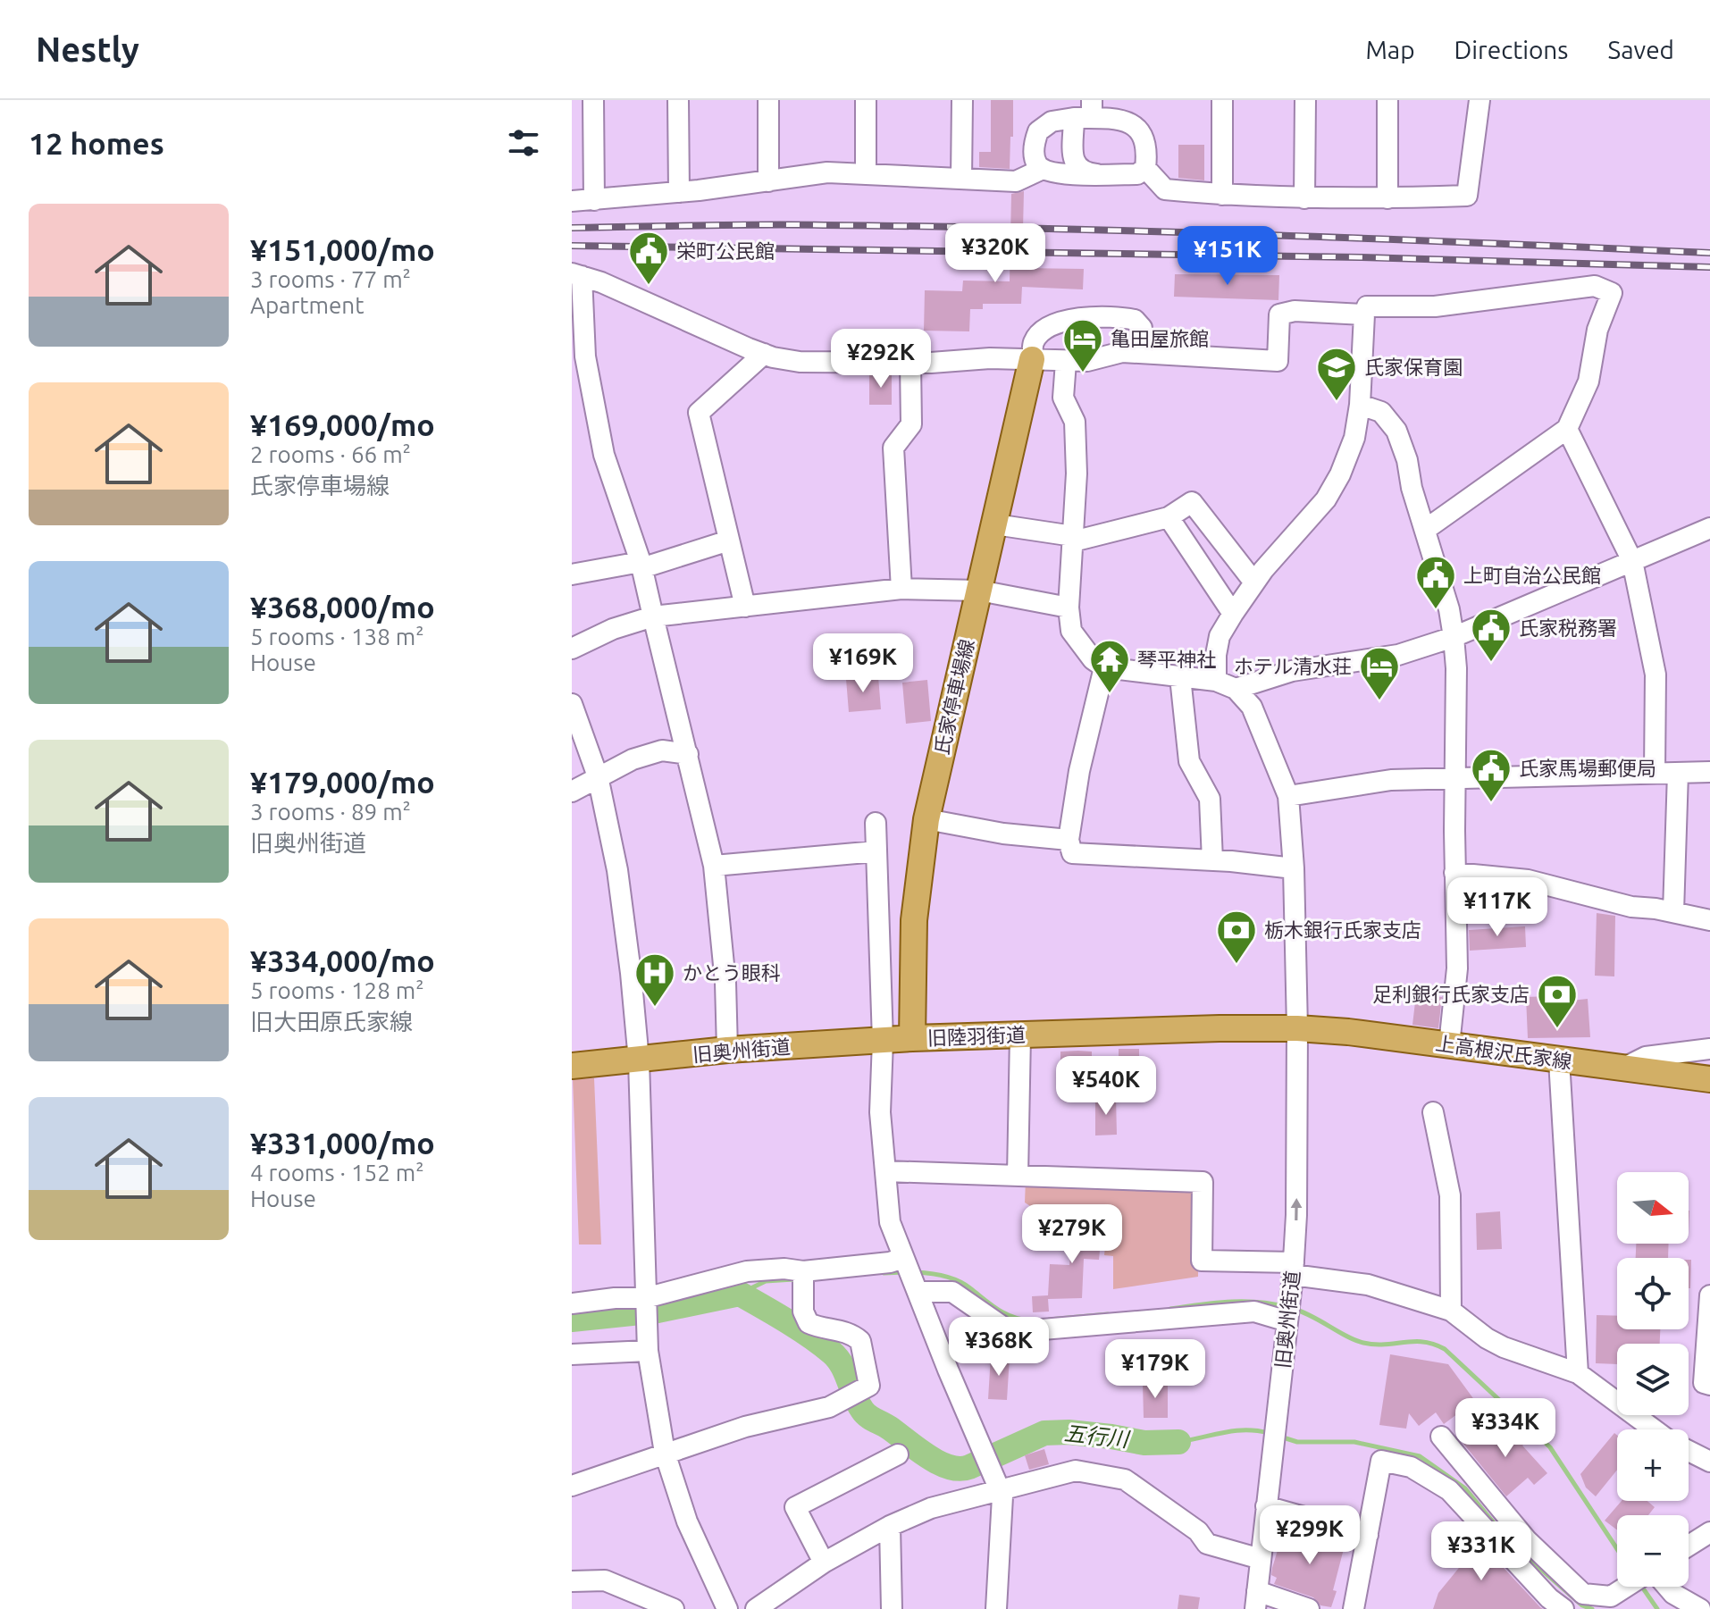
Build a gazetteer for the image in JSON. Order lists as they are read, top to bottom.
{
  "streets": {
    "main road": [
      "氏家停車場線",
      "旧陸羽街道",
      "旧奥州街道",
      "上高根沢氏家線"
    ]
  },
  "crossings": [
    ["氏家停車場線", "旧陸羽街道"],
    ["氏家停車場線", "旧奥州街道"],
    ["旧陸羽街道", "旧奥州街道"],
    ["旧陸羽街道", "上高根沢氏家線"],
    ["旧奥州街道", "上高根沢氏家線"]
  ],
  "water": ["五行川"],
  "places": {
    "public building": [
      "栄町公民館",
      "上町自治公民館",
      "氏家税務署",
      "氏家馬場郵便局"
    ],
    "hotel": ["亀田屋旅館", "ホテル清水荘"],
    "school or university": ["氏家保育園"],
    "temple": ["琴平神社"],
    "bank": ["栃木銀行氏家支店", "足利銀行氏家支店"],
    "hospital": ["かとう眼科"]
  },
  "north": "right",
  "page": {
    "header": "Nestly",
    "nav": ["Map", "Directions", "Saved"],
    "heading": "12 homes",
    "list": [
      {
        "name": "¥151,000/mo",
        "note": "3 rooms · 77 m² · Apartment"
      },
      {
        "name": "¥169,000/mo",
        "note": "2 rooms · 66 m² · 氏家停車場線"
      },
      {
        "name": "¥368,000/mo",
        "note": "5 rooms · 138 m² · House"
      },
      {
        "name": "¥179,000/mo",
        "note": "3 rooms · 89 m² · 旧奥州街道"
      },
      {
        "name": "¥334,000/mo",
        "note": "5 rooms · 128 m² · 旧大田原氏家線"
      },
      {
        "name": "¥331,000/mo",
        "note": "4 rooms · 152 m² · House"
      }
    ],
    "price": [
      "¥320K",
      "¥151K",
      "¥292K",
      "¥169K",
      "¥117K",
      "¥540K",
      "¥279K",
      "¥368K",
      "¥179K",
      "¥334K",
      "¥299K",
      "¥331K"
    ],
    "map_buttons": ["+", "−"]
  }
}
